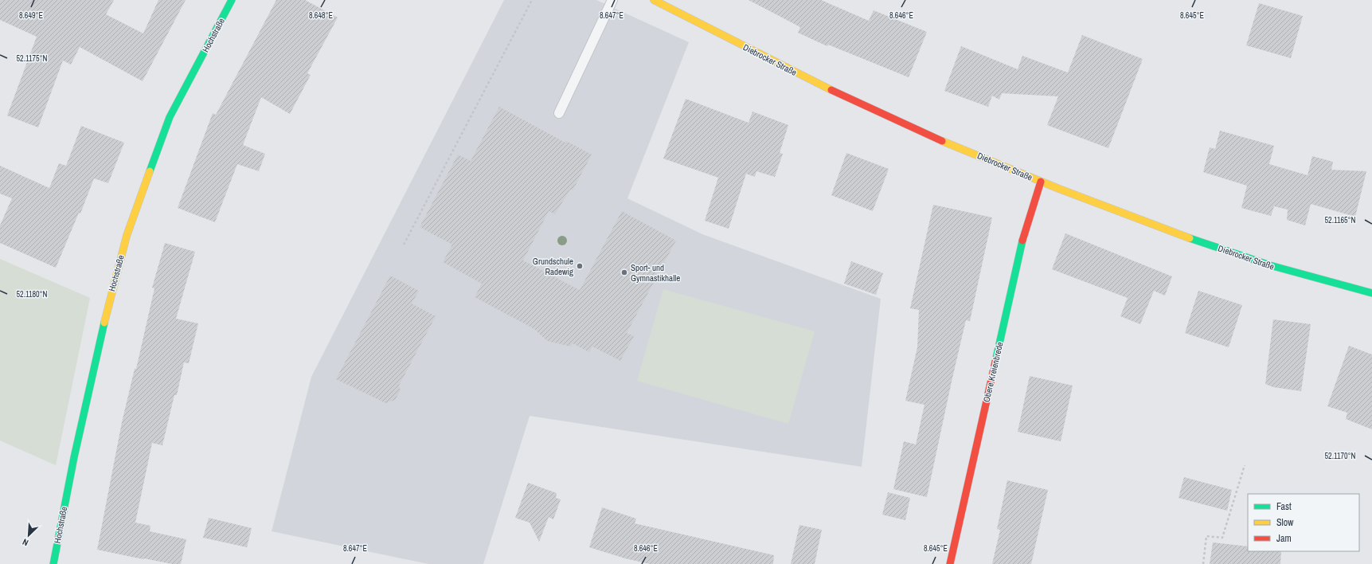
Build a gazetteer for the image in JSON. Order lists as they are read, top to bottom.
{
  "streets": {
    "street": ["Hochstraße", "Diebrocker Straße", "Obere Kreienbrede"]
  },
  "crossings": [
    ["Diebrocker Straße", "Obere Kreienbrede"]
  ],
  "places": ["Grundschule Radewig", "Sport- und Gymnastikhalle"],
  "legend": ["Fast", "Slow", "Jam"],
  "north": "bottom left",
  "coordinates": [
    "8.649°E",
    "8.648°E",
    "8.647°E",
    "8.646°E",
    "8.645°E",
    "52.1175°N",
    "52.1165°N",
    "52.1180°N",
    "52.1170°N"
  ]
}
